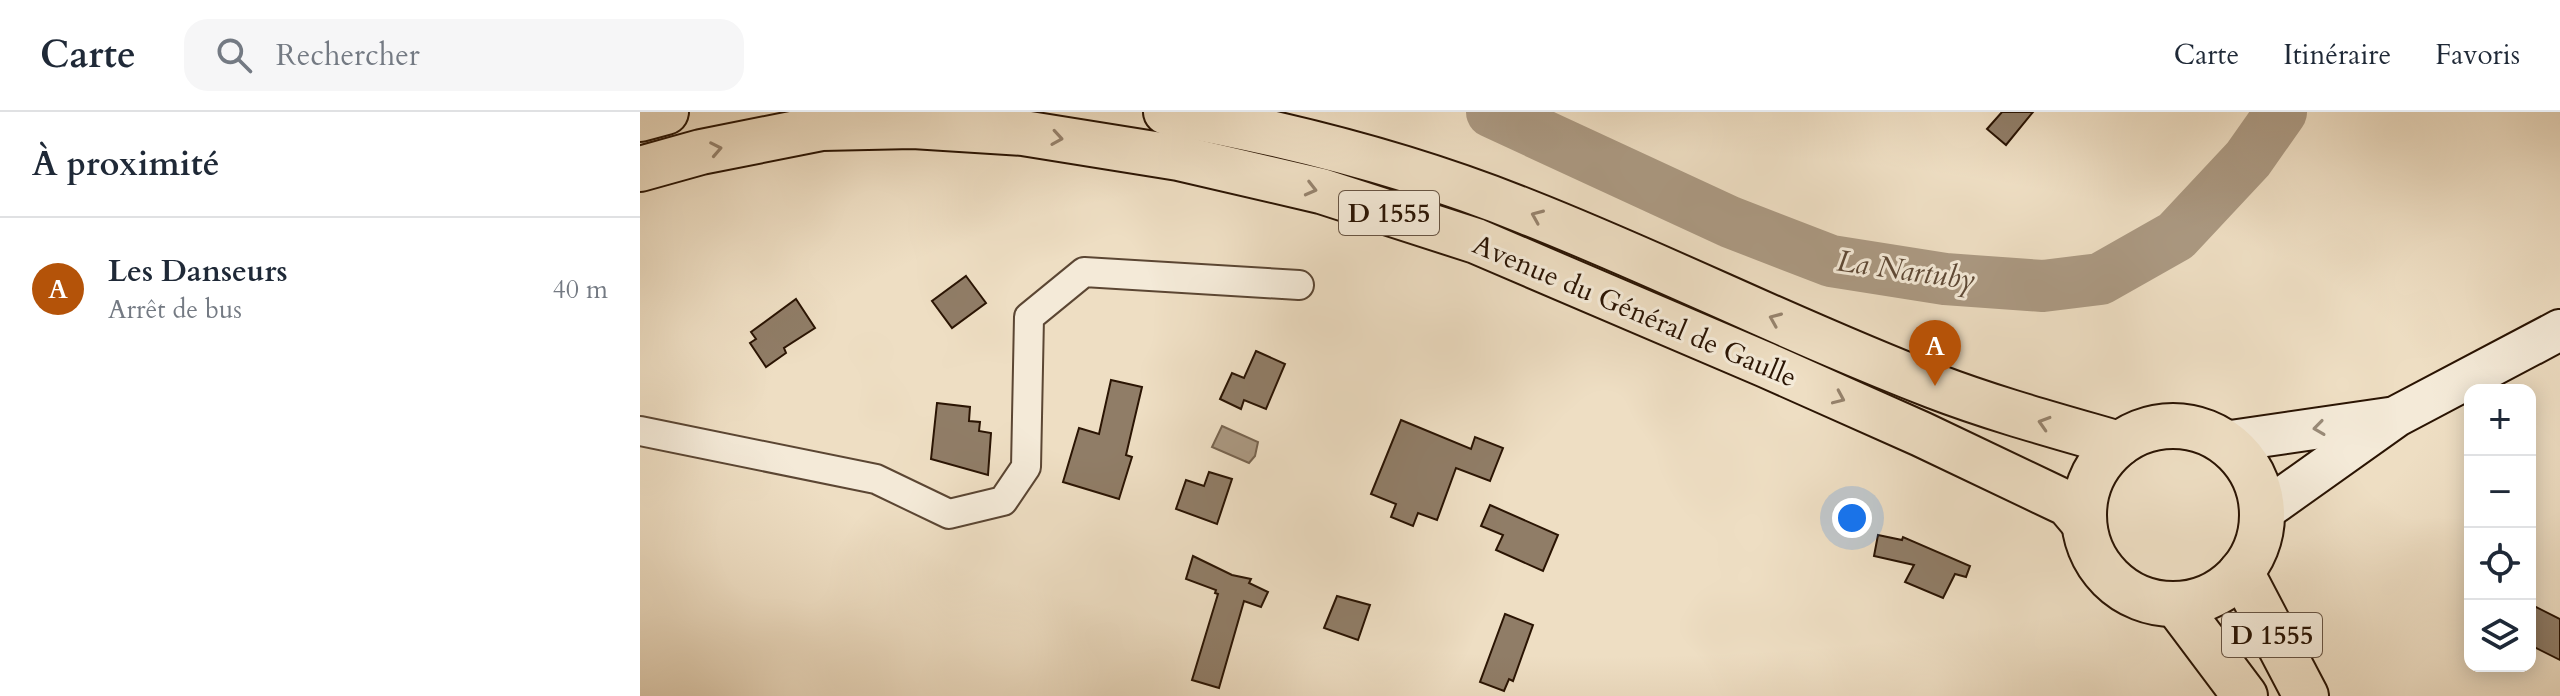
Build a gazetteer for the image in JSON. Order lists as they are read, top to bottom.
{
  "streets": {
    "main road": ["D 1555", "Avenue du Général de Gaulle"]
  },
  "crossings": [
    ["D 1555", "Avenue du Général de Gaulle"]
  ],
  "water": ["La Nartuby"],
  "page": {
    "header": "Carte",
    "search": "Rechercher",
    "nav": ["Carte", "Itinéraire", "Favoris"],
    "heading": "À proximité",
    "list": [
      {
        "mark": "A",
        "name": "Les Danseurs",
        "note": "Arrêt de bus",
        "value": "40 m"
      }
    ],
    "pins": "A",
    "map_buttons": ["+", "−"]
  }
}
